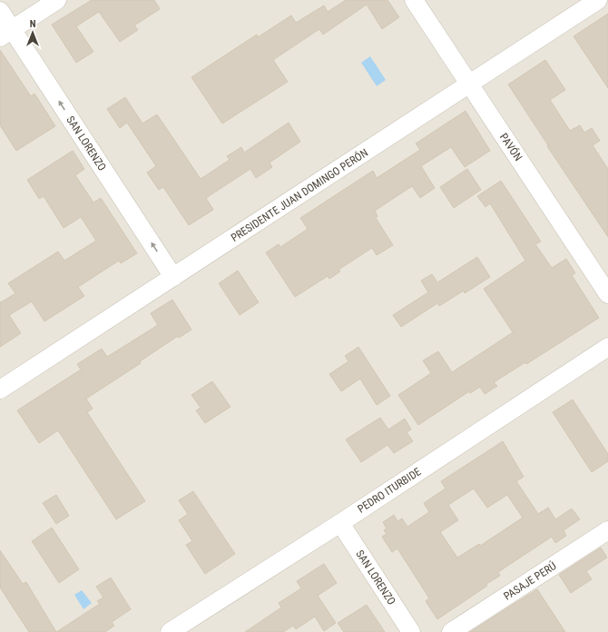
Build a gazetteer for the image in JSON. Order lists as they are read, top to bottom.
{
  "streets": {
    "street": [
      "SAN LORENZO",
      "PAVÓN",
      "PRESIDENTE JUAN DOMINGO PERÓN",
      "PEDRO ITURBIDE",
      "PASAJE PERÚ"
    ]
  },
  "crossings": [
    ["SAN LORENZO", "PRESIDENTE JUAN DOMINGO PERÓN"],
    ["SAN LORENZO", "PEDRO ITURBIDE"],
    ["PAVÓN", "PRESIDENTE JUAN DOMINGO PERÓN"]
  ],
  "one_way": ["SAN LORENZO"],
  "north": "top"
}
